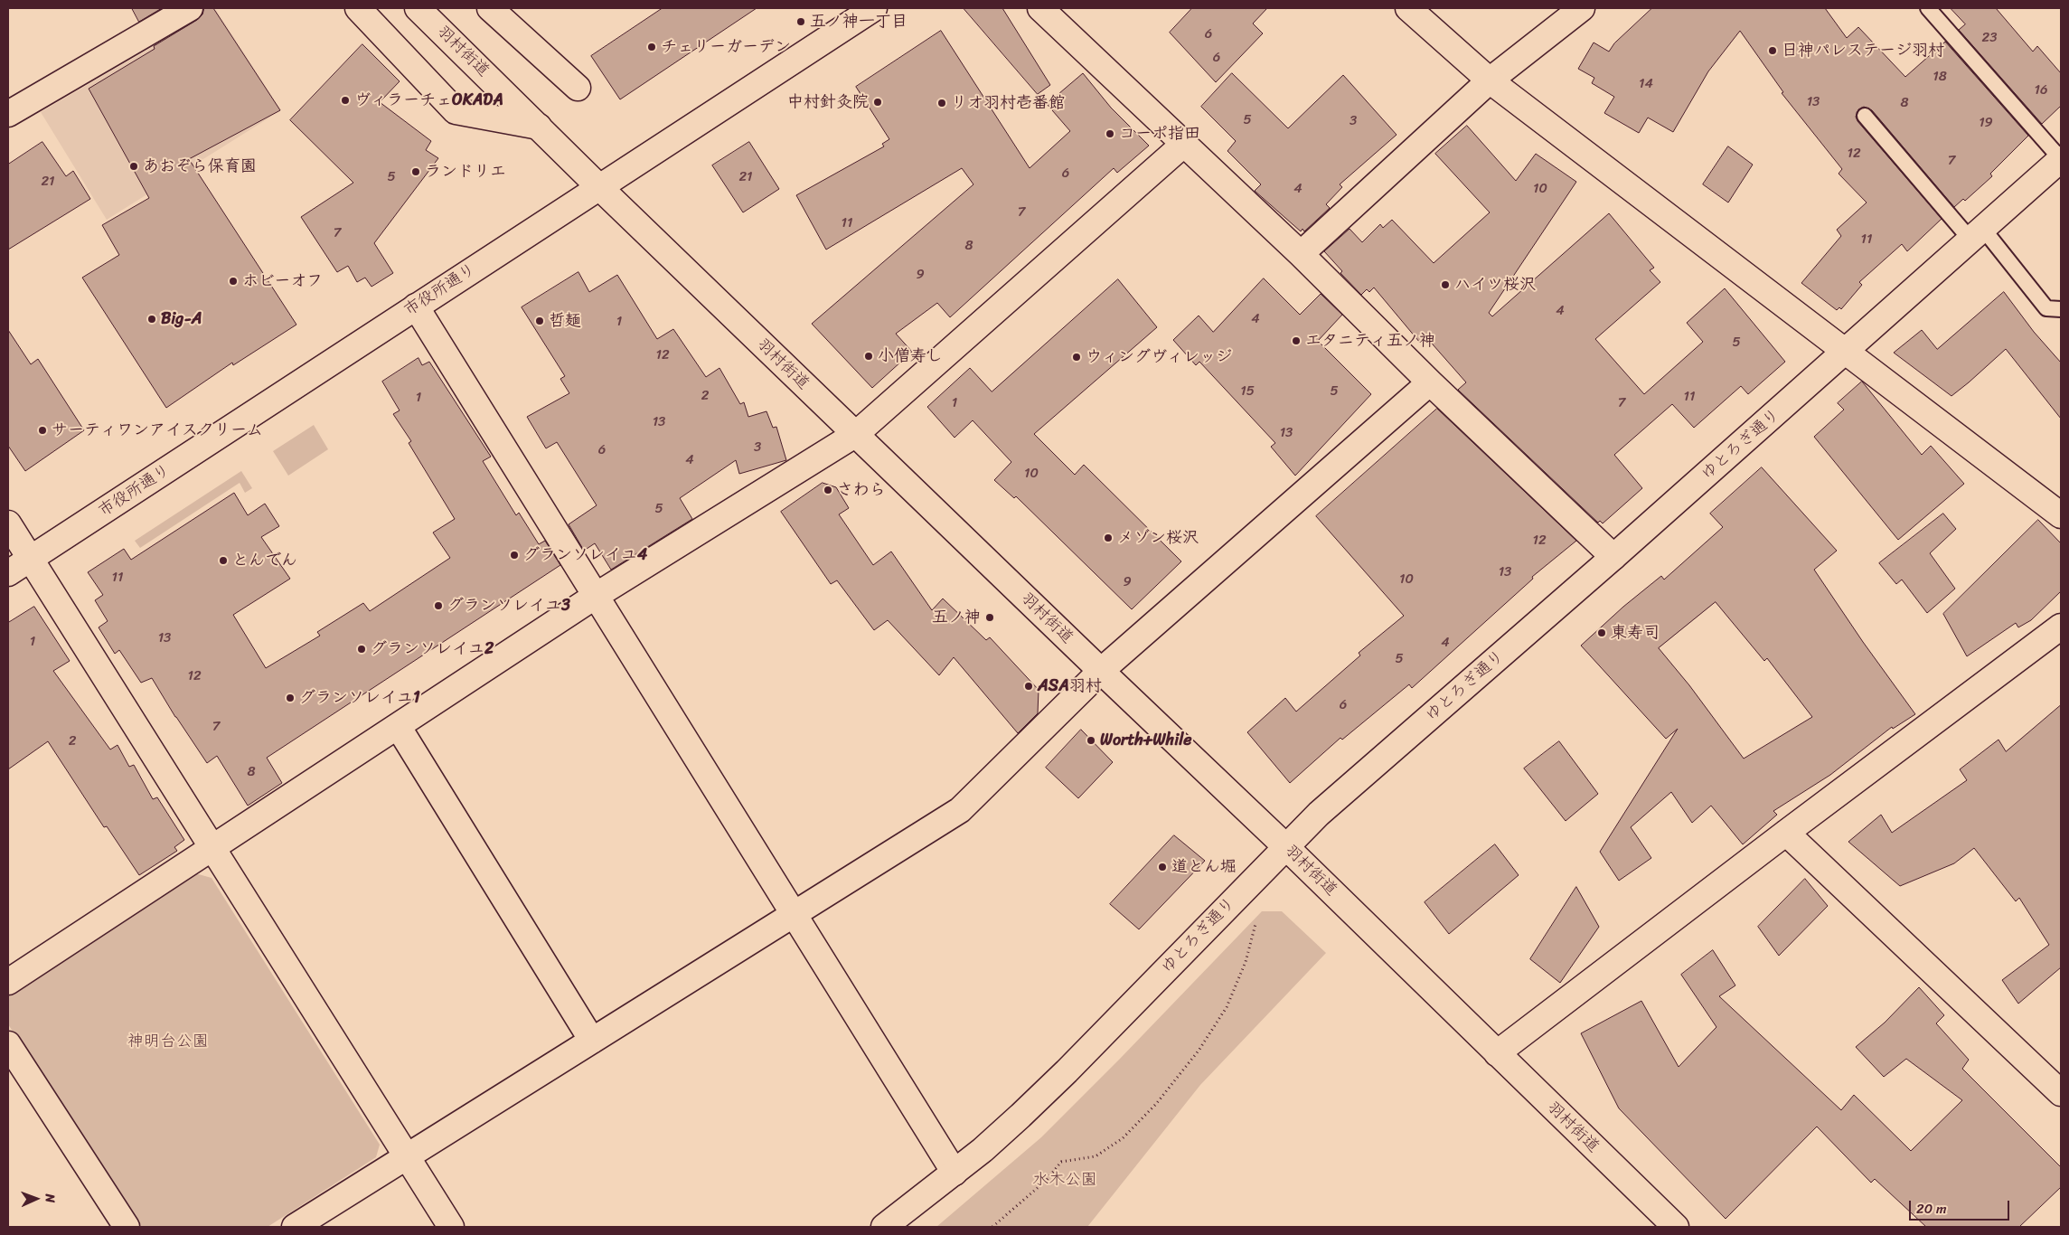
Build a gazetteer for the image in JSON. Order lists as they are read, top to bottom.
{
  "streets": {
    "street": ["羽村街道", "市役所通り", "ゆとろぎ通り"]
  },
  "crossings": [
    ["羽村街道", "市役所通り"],
    ["羽村街道", "ゆとろぎ通り"]
  ],
  "parks": ["神明台公園", "水木公園"],
  "places": [
    "五ノ神一丁目",
    "チェリーガーデン",
    "日神パレステージ羽村",
    "ヴィラーチェOKADA",
    "中村針灸院",
    "リオ羽村壱番館",
    "コーポ指田",
    "あおぞら保育園",
    "ランドリエ",
    "ホビーオフ",
    "ハイツ桜沢",
    "Big-A",
    "哲麺",
    "エタニティ五ノ神",
    "小僧寿し",
    "ウィングヴィレッジ",
    "サーティワンアイスクリーム",
    "さわら",
    "メゾン桜沢",
    "グランソレイユ4",
    "とんでん",
    "グランソレイユ3",
    "五ノ神",
    "東寿司",
    "グランソレイユ2",
    "ASA羽村",
    "グランソレイユ1",
    "Worth+While",
    "道とん堀"
  ],
  "house_numbers": [
    "6",
    "23",
    "6",
    "18",
    "14",
    "16",
    "13",
    "8",
    "5",
    "3",
    "19",
    "12",
    "7",
    "6",
    "5",
    "21",
    "21",
    "4",
    "10",
    "7",
    "11",
    "7",
    "11",
    "8",
    "9",
    "4",
    "4",
    "1",
    "5",
    "12",
    "15",
    "5",
    "2",
    "11",
    "1",
    "1",
    "7",
    "13",
    "13",
    "3",
    "6",
    "4",
    "10",
    "5",
    "12",
    "13",
    "11",
    "10",
    "9",
    "13",
    "1",
    "4",
    "5",
    "12",
    "6",
    "7",
    "2",
    "8"
  ],
  "scale_bar": "20 m",
  "north": "right"
}
